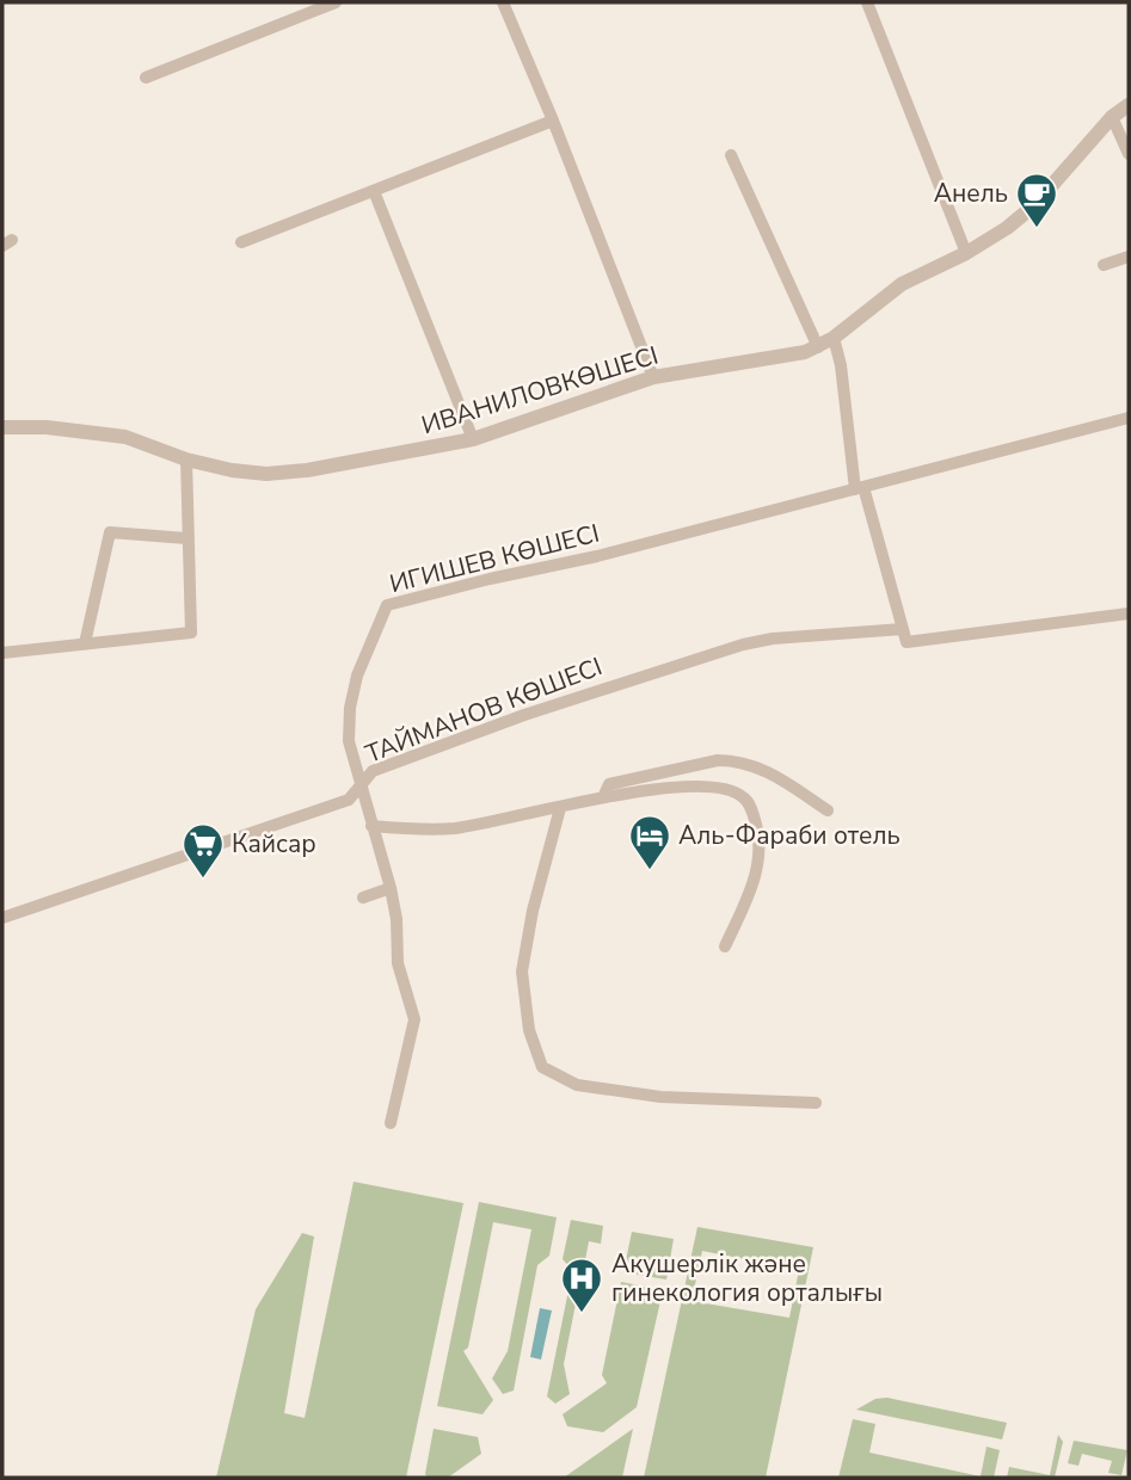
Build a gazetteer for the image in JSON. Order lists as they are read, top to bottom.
{
  "streets": {
    "street": ["ИВАНИЛОВКӨШЕСІ", "ИГИШЕВ КӨШЕСІ", "ТАЙМАНОВ КӨШЕСІ"]
  },
  "crossings": [
    ["ИГИШЕВ КӨШЕСІ", "ТАЙМАНОВ КӨШЕСІ"]
  ],
  "places": {
    "cafe": ["Анель"],
    "hotel": ["Аль-Фараби отель"],
    "supermarket": ["Кайсар"],
    "hospital": ["Акушерлік және гинекология орталығы"]
  }
}
